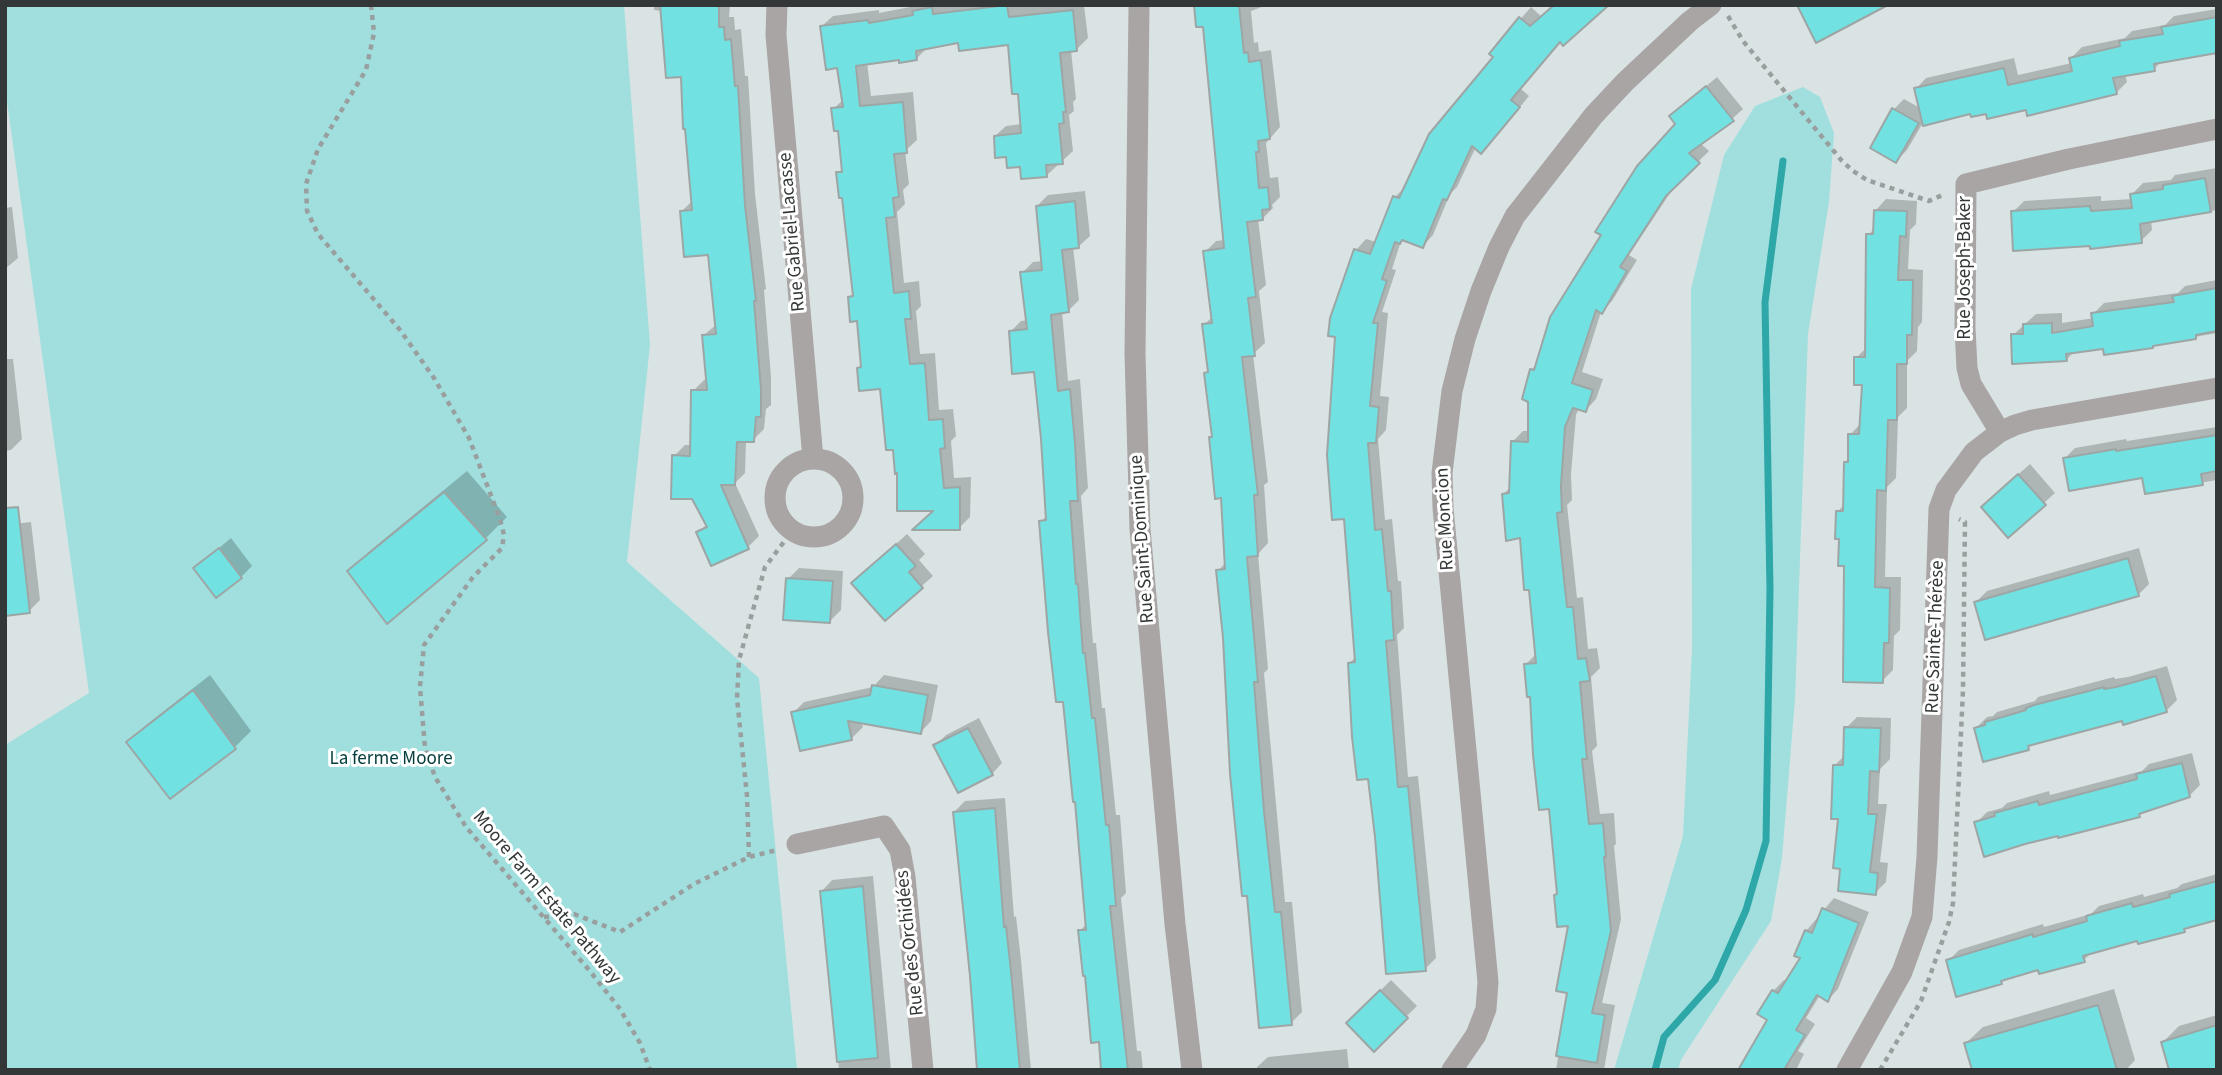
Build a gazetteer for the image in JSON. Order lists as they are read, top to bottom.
{
  "streets": {
    "street": [
      "Rue Gabriel-Lacasse",
      "Rue Joseph-Baker",
      "Rue Moncion",
      "Rue Saint-Dominique",
      "Rue Sainte-Thérèse",
      "Rue des Orchidées"
    ],
    "path": ["Moore Farm Estate Pathway"]
  },
  "crossings": [
    ["Rue Joseph-Baker", "Rue Sainte-Thérèse"]
  ],
  "parks": ["La ferme Moore"]
}
